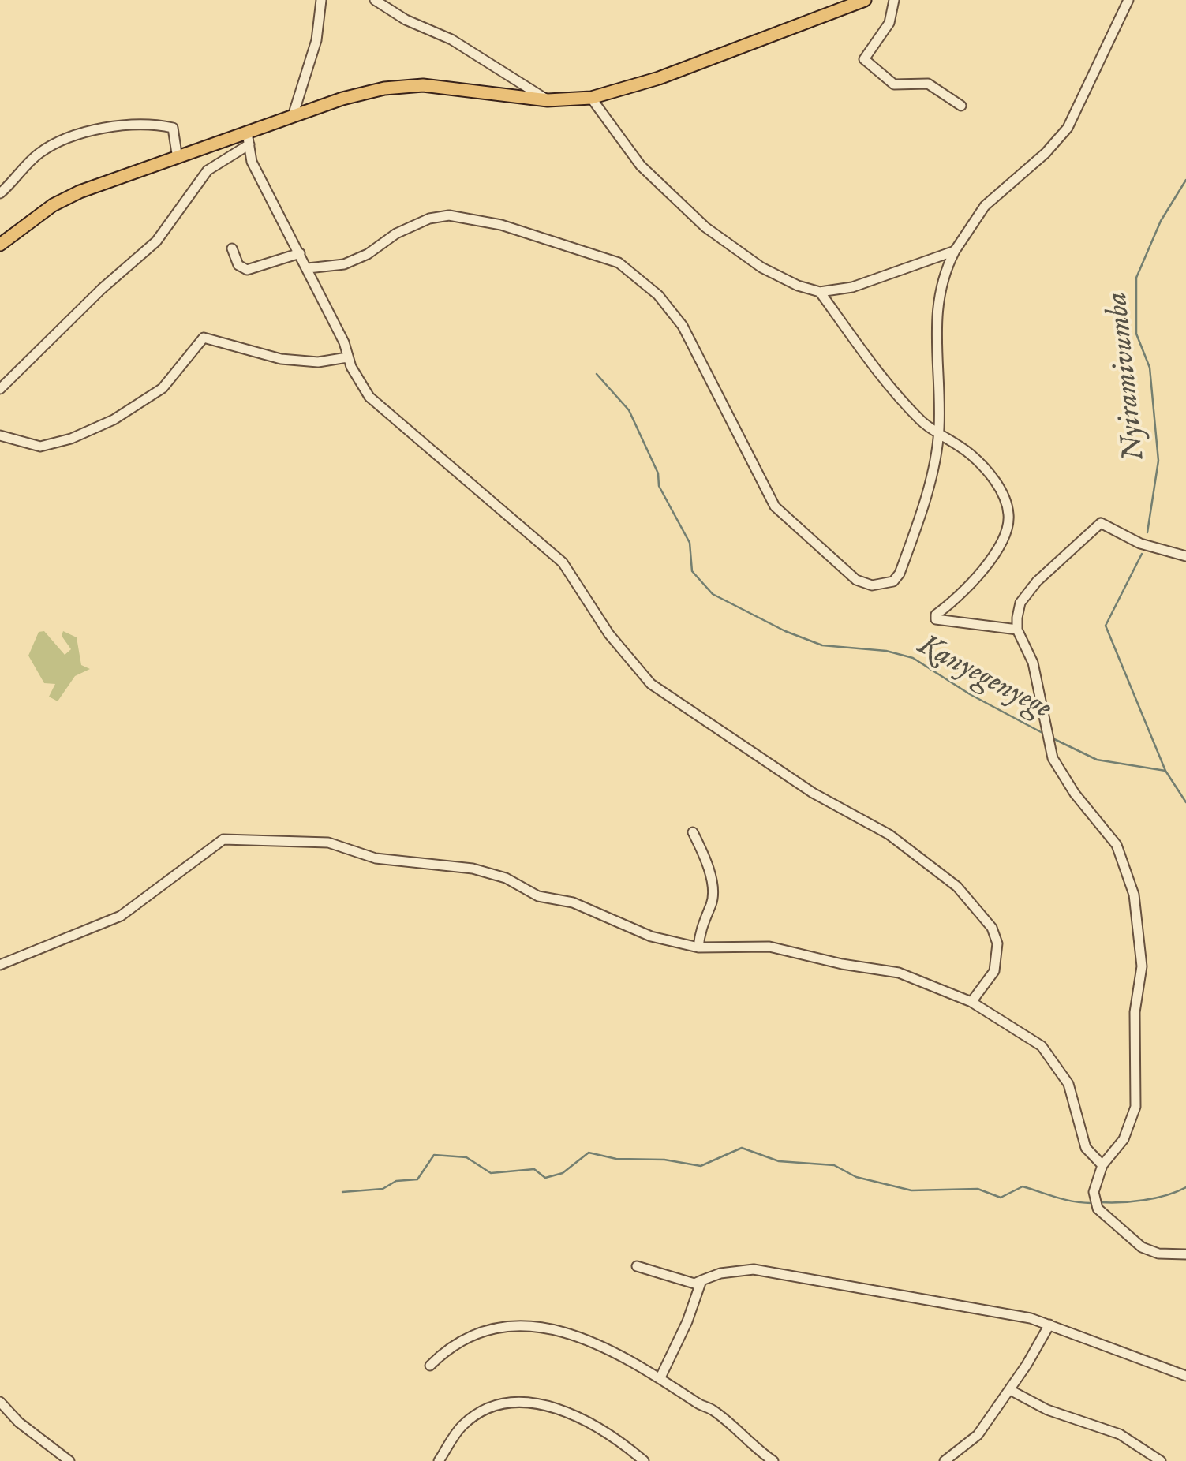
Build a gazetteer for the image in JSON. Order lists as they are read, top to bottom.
{
  "water": ["Nyiramivumba", "Kanyegenyege"]
}
